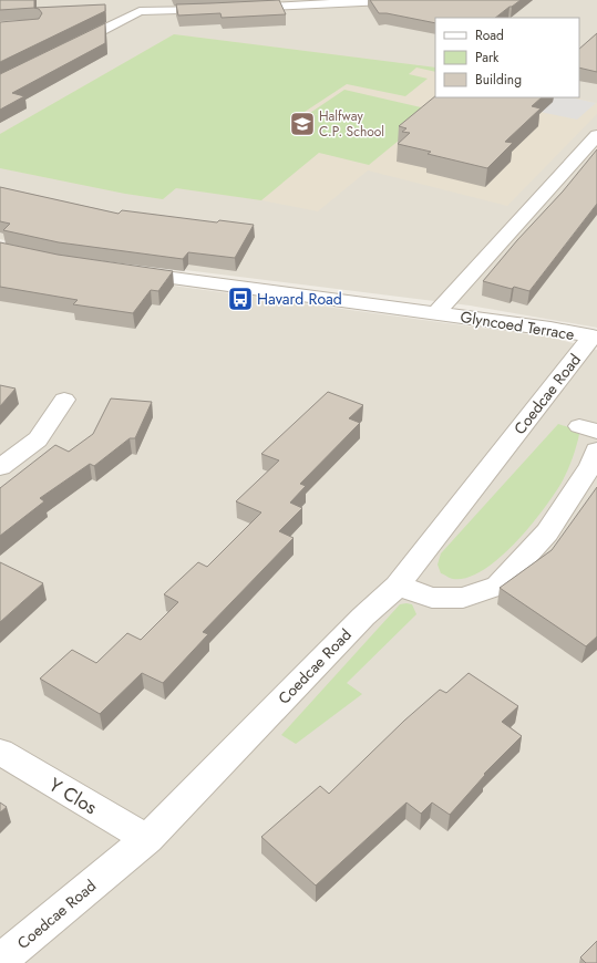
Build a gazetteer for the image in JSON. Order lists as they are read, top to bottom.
{
  "streets": {
    "street": ["Glyncoed Terrace", "Coedcae Road", "Y Clos"]
  },
  "crossings": [
    ["Glyncoed Terrace", "Coedcae Road"],
    ["Coedcae Road", "Y Clos"]
  ],
  "places": {
    "school or university": ["Halfway C.P. School"],
    "bus stop": ["Havard Road"]
  },
  "legend": ["Road", "Park", "Building"]
}
